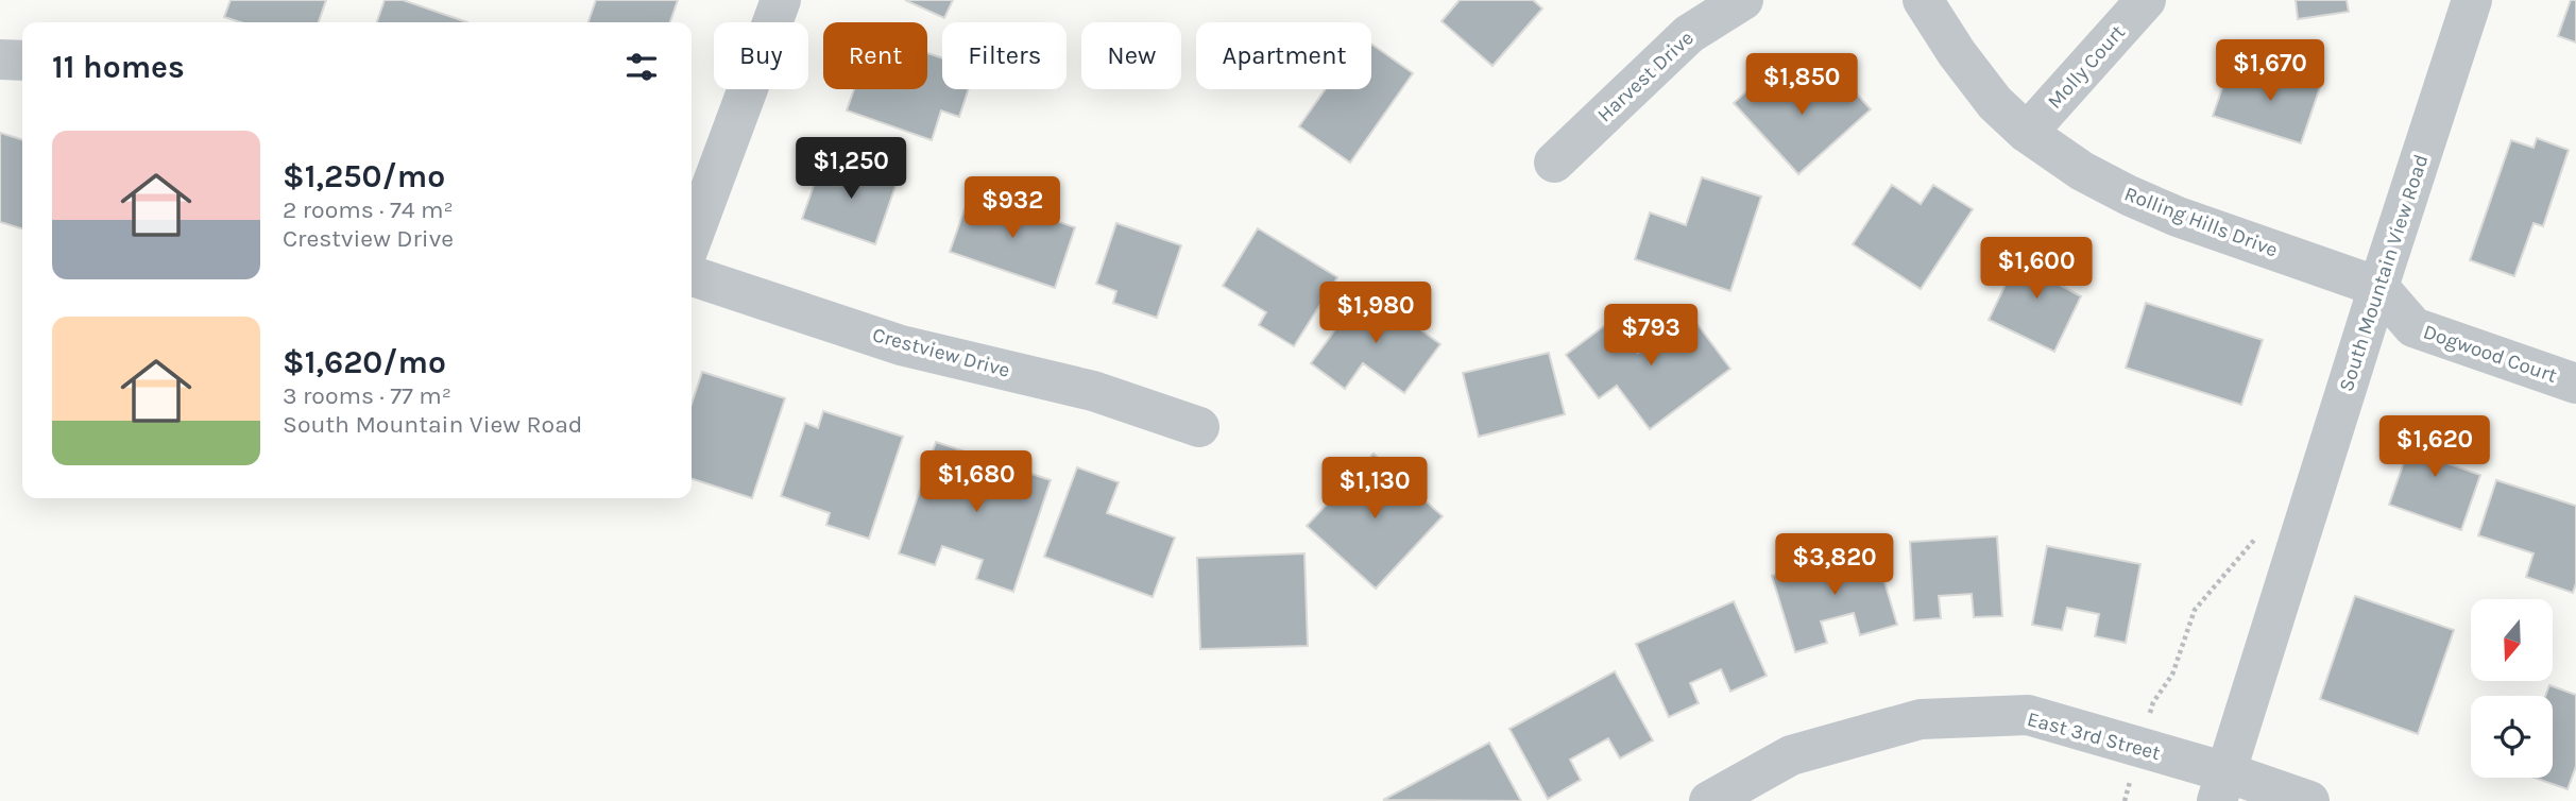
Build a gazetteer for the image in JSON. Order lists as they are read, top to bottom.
{
  "streets": {
    "street": [
      "Molly Court",
      "Harvest Drive",
      "Rolling Hills Drive",
      "South Mountain View Road",
      "Crestview Drive",
      "Dogwood Court",
      "East 3rd Street"
    ]
  },
  "crossings": [
    ["Molly Court", "Rolling Hills Drive"],
    ["Rolling Hills Drive", "South Mountain View Road"],
    ["Rolling Hills Drive", "Dogwood Court"],
    ["South Mountain View Road", "Dogwood Court"],
    ["South Mountain View Road", "East 3rd Street"]
  ],
  "north": "bottom",
  "page": {
    "chip": [
      "Buy",
      "Rent",
      "Filters",
      "New",
      "Apartment"
    ],
    "heading": "11 homes",
    "price": [
      "$1,670",
      "$1,850",
      "$1,250",
      "$932",
      "$1,600",
      "$1,980",
      "$793",
      "$1,620",
      "$1,680",
      "$1,130",
      "$3,820"
    ],
    "list": [
      {
        "name": "$1,250/mo",
        "note": "2 rooms · 74 m² · Crestview Drive"
      },
      {
        "name": "$1,620/mo",
        "note": "3 rooms · 77 m² · South Mountain View Road"
      }
    ]
  }
}
